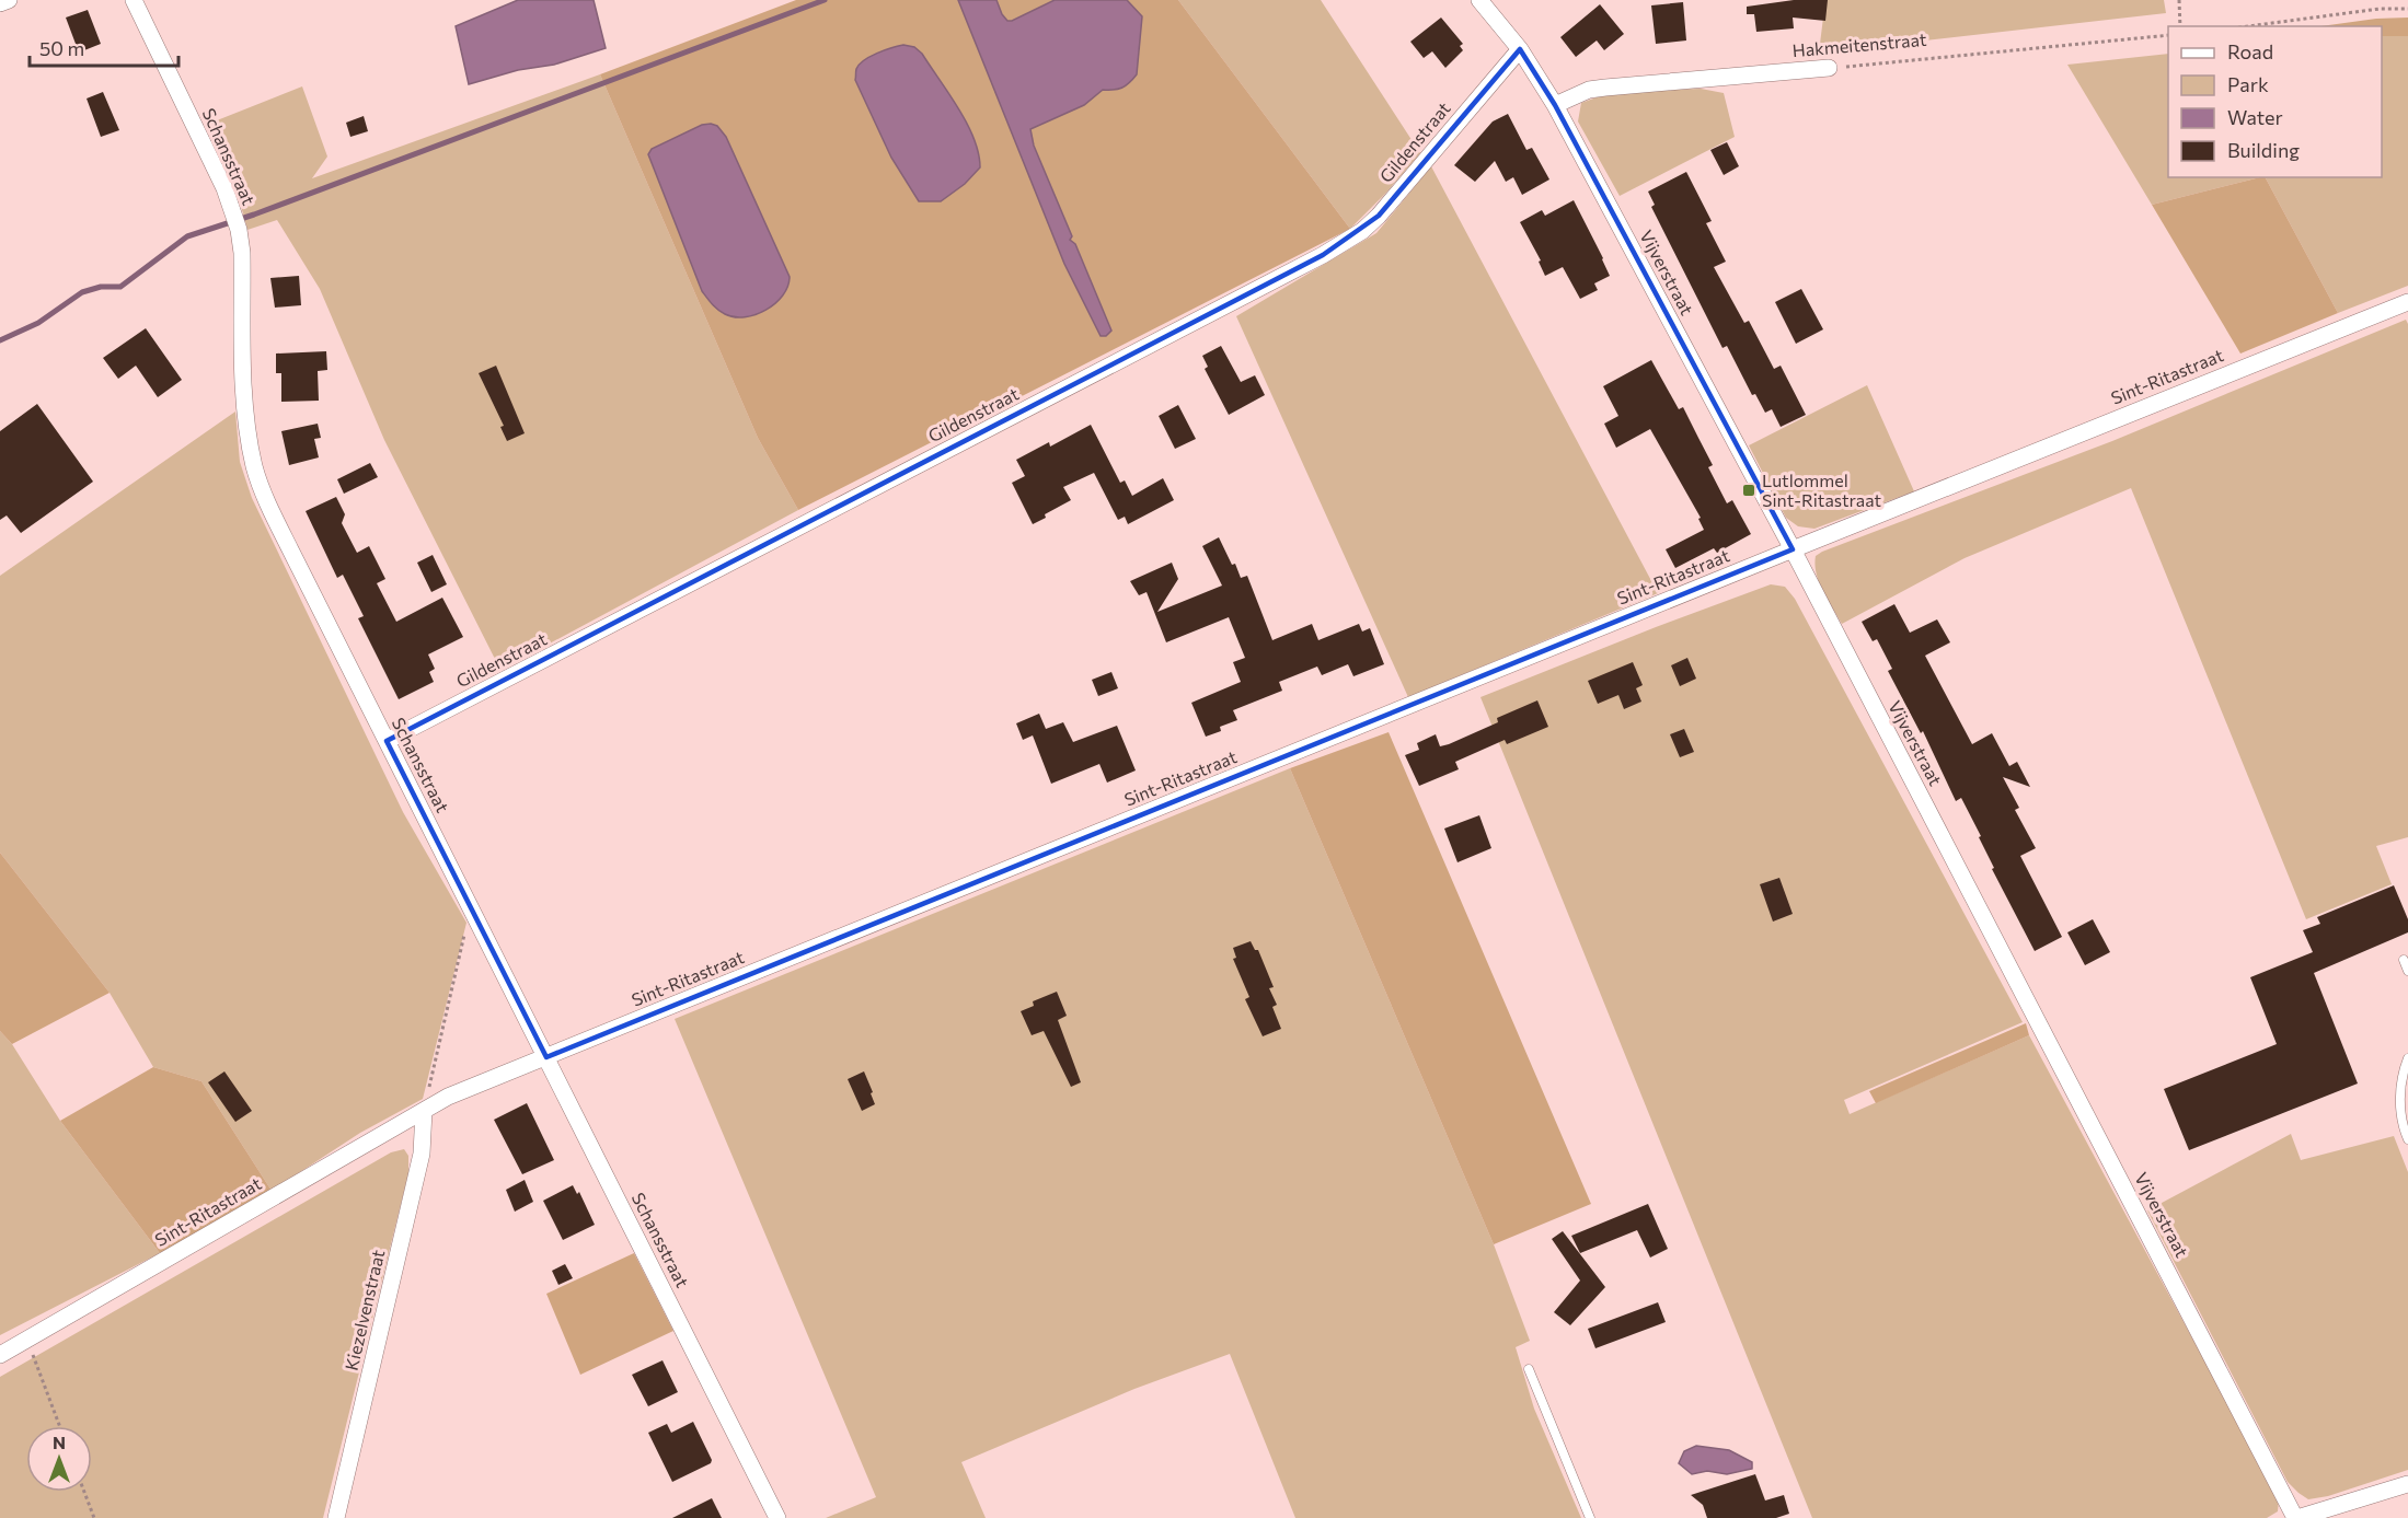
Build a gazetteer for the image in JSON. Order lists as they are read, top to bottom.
{
  "streets": {
    "street": [
      "Hakmeitenstraat",
      "Gildenstraat",
      "Schansstraat",
      "Vijverstraat",
      "Sint-Ritastraat",
      "Kiezelvenstraat"
    ]
  },
  "crossings": [
    ["Hakmeitenstraat", "Vijverstraat"],
    ["Gildenstraat", "Schansstraat"],
    ["Gildenstraat", "Vijverstraat"],
    ["Schansstraat", "Sint-Ritastraat"],
    ["Vijverstraat", "Sint-Ritastraat"],
    ["Sint-Ritastraat", "Kiezelvenstraat"]
  ],
  "places": {
    "transit": ["Lutlommel Sint-Ritastraat"]
  },
  "legend": [
    "Road",
    "Park",
    "Water",
    "Building"
  ],
  "scale_bar": "50 m",
  "north": "top"
}
